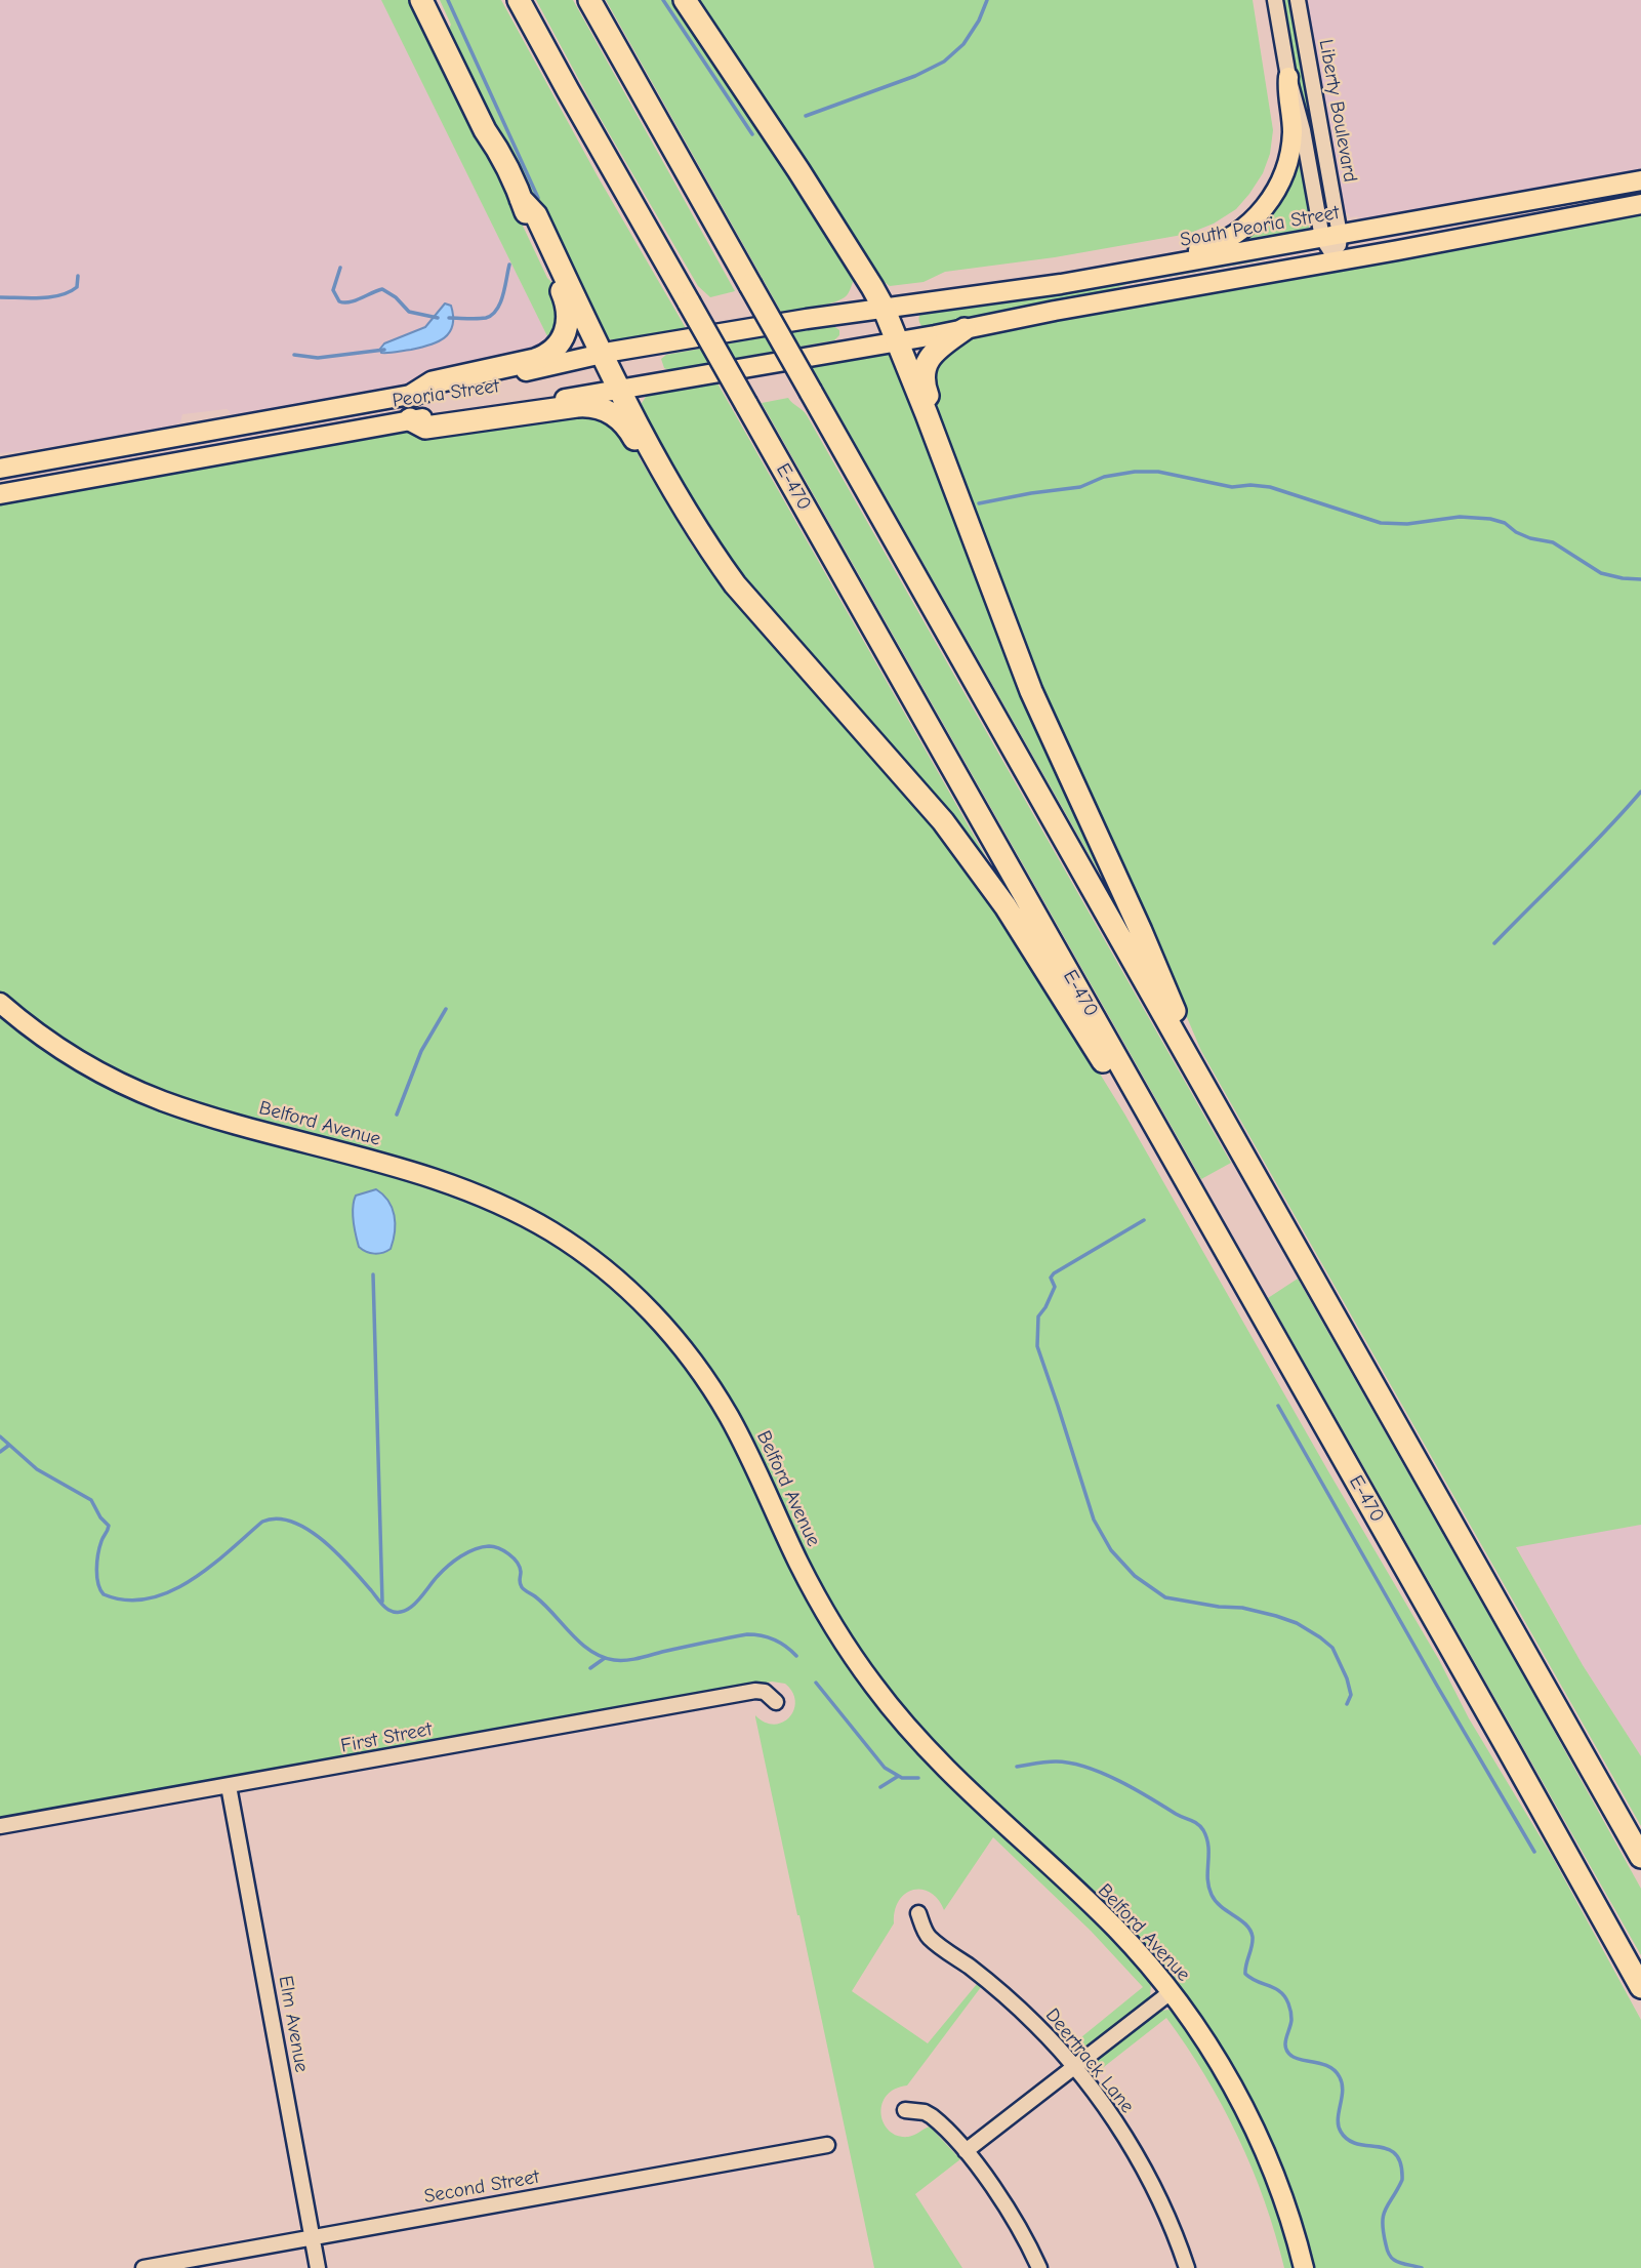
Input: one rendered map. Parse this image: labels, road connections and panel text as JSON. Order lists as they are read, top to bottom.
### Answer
{
  "streets": {
    "highway": ["E-470"],
    "main road": ["South Peoria Street", "Peoria Street", "Belford Avenue"],
    "street": [
      "Liberty Boulevard",
      "First Street",
      "Elm Avenue",
      "Deertrack Lane",
      "Second Street"
    ]
  },
  "crossings": [
    ["Liberty Boulevard", "South Peoria Street"],
    ["South Peoria Street", "Peoria Street"],
    ["First Street", "Elm Avenue"],
    ["Elm Avenue", "Second Street"]
  ]
}
